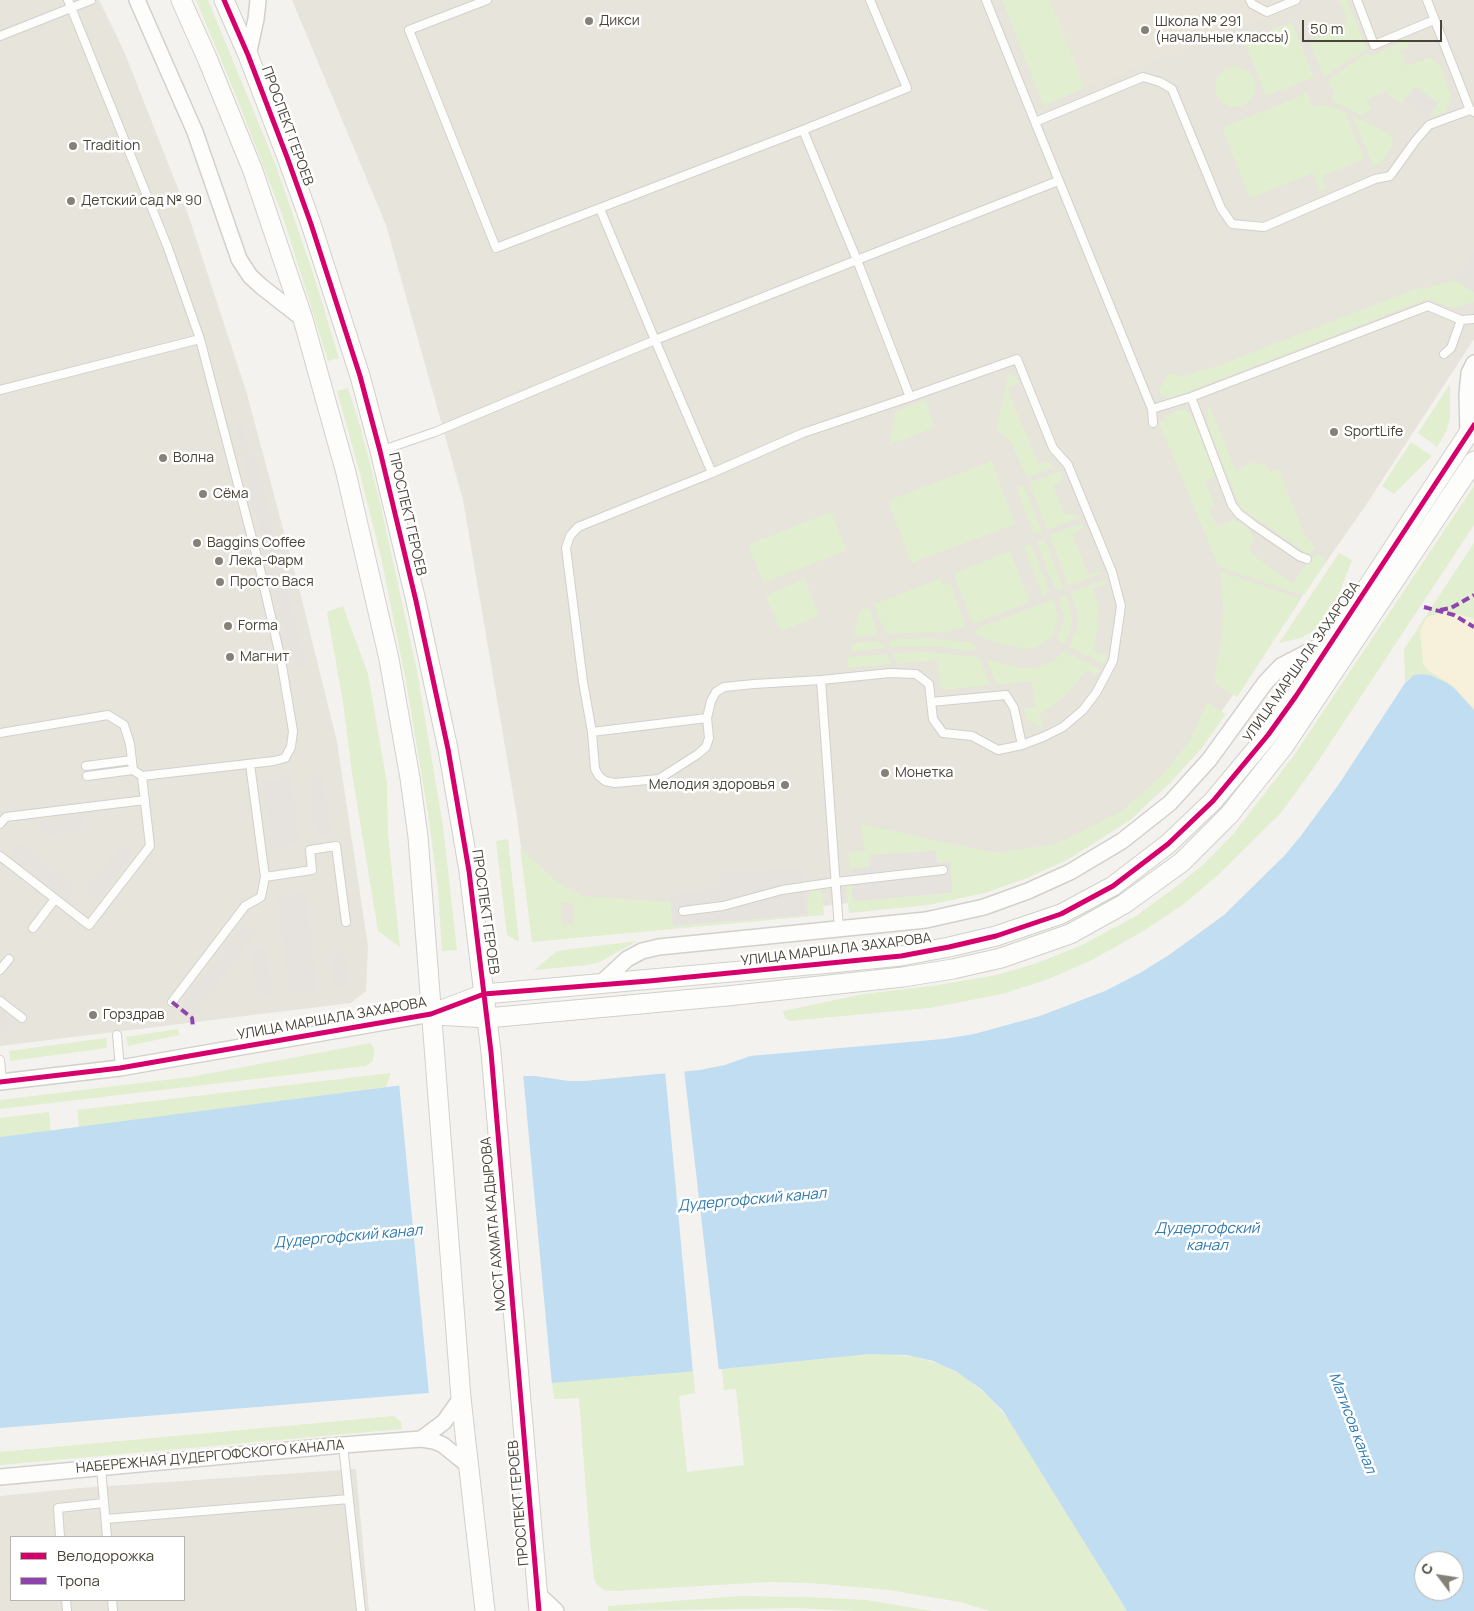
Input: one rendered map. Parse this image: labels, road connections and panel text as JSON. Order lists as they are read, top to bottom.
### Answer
{
  "streets": {
    "street": [
      "ПРОСПЕКТ ГЕРОЕВ",
      "УЛИЦА МАРШАЛА ЗАХАРОВА",
      "МОСТ АХМАТА КАДЫРОВА",
      "НАБЕРЕЖНАЯ ДУДЕРГОФСКОГО КАНАЛА"
    ]
  },
  "crossings": [
    ["ПРОСПЕКТ ГЕРОЕВ", "УЛИЦА МАРШАЛА ЗАХАРОВА"],
    ["ПРОСПЕКТ ГЕРОЕВ", "МОСТ АХМАТА КАДЫРОВА"]
  ],
  "water": ["Дудергофский канал", "Матисов канал"],
  "places": [
    "Дикси",
    "Школа № 291 (начальные классы)",
    "Tradition",
    "Детский сад № 90",
    "SportLife",
    "Волна",
    "Сёма",
    "Baggins Coffee",
    "Лека-Фарм",
    "Просто Вася",
    "Forma",
    "Магнит",
    "Монетка",
    "Мелодия здоровья",
    "Горздрав"
  ],
  "legend": ["Велодорожка", "Тропа"],
  "scale_bar": "50 m",
  "north": "top left"
}
